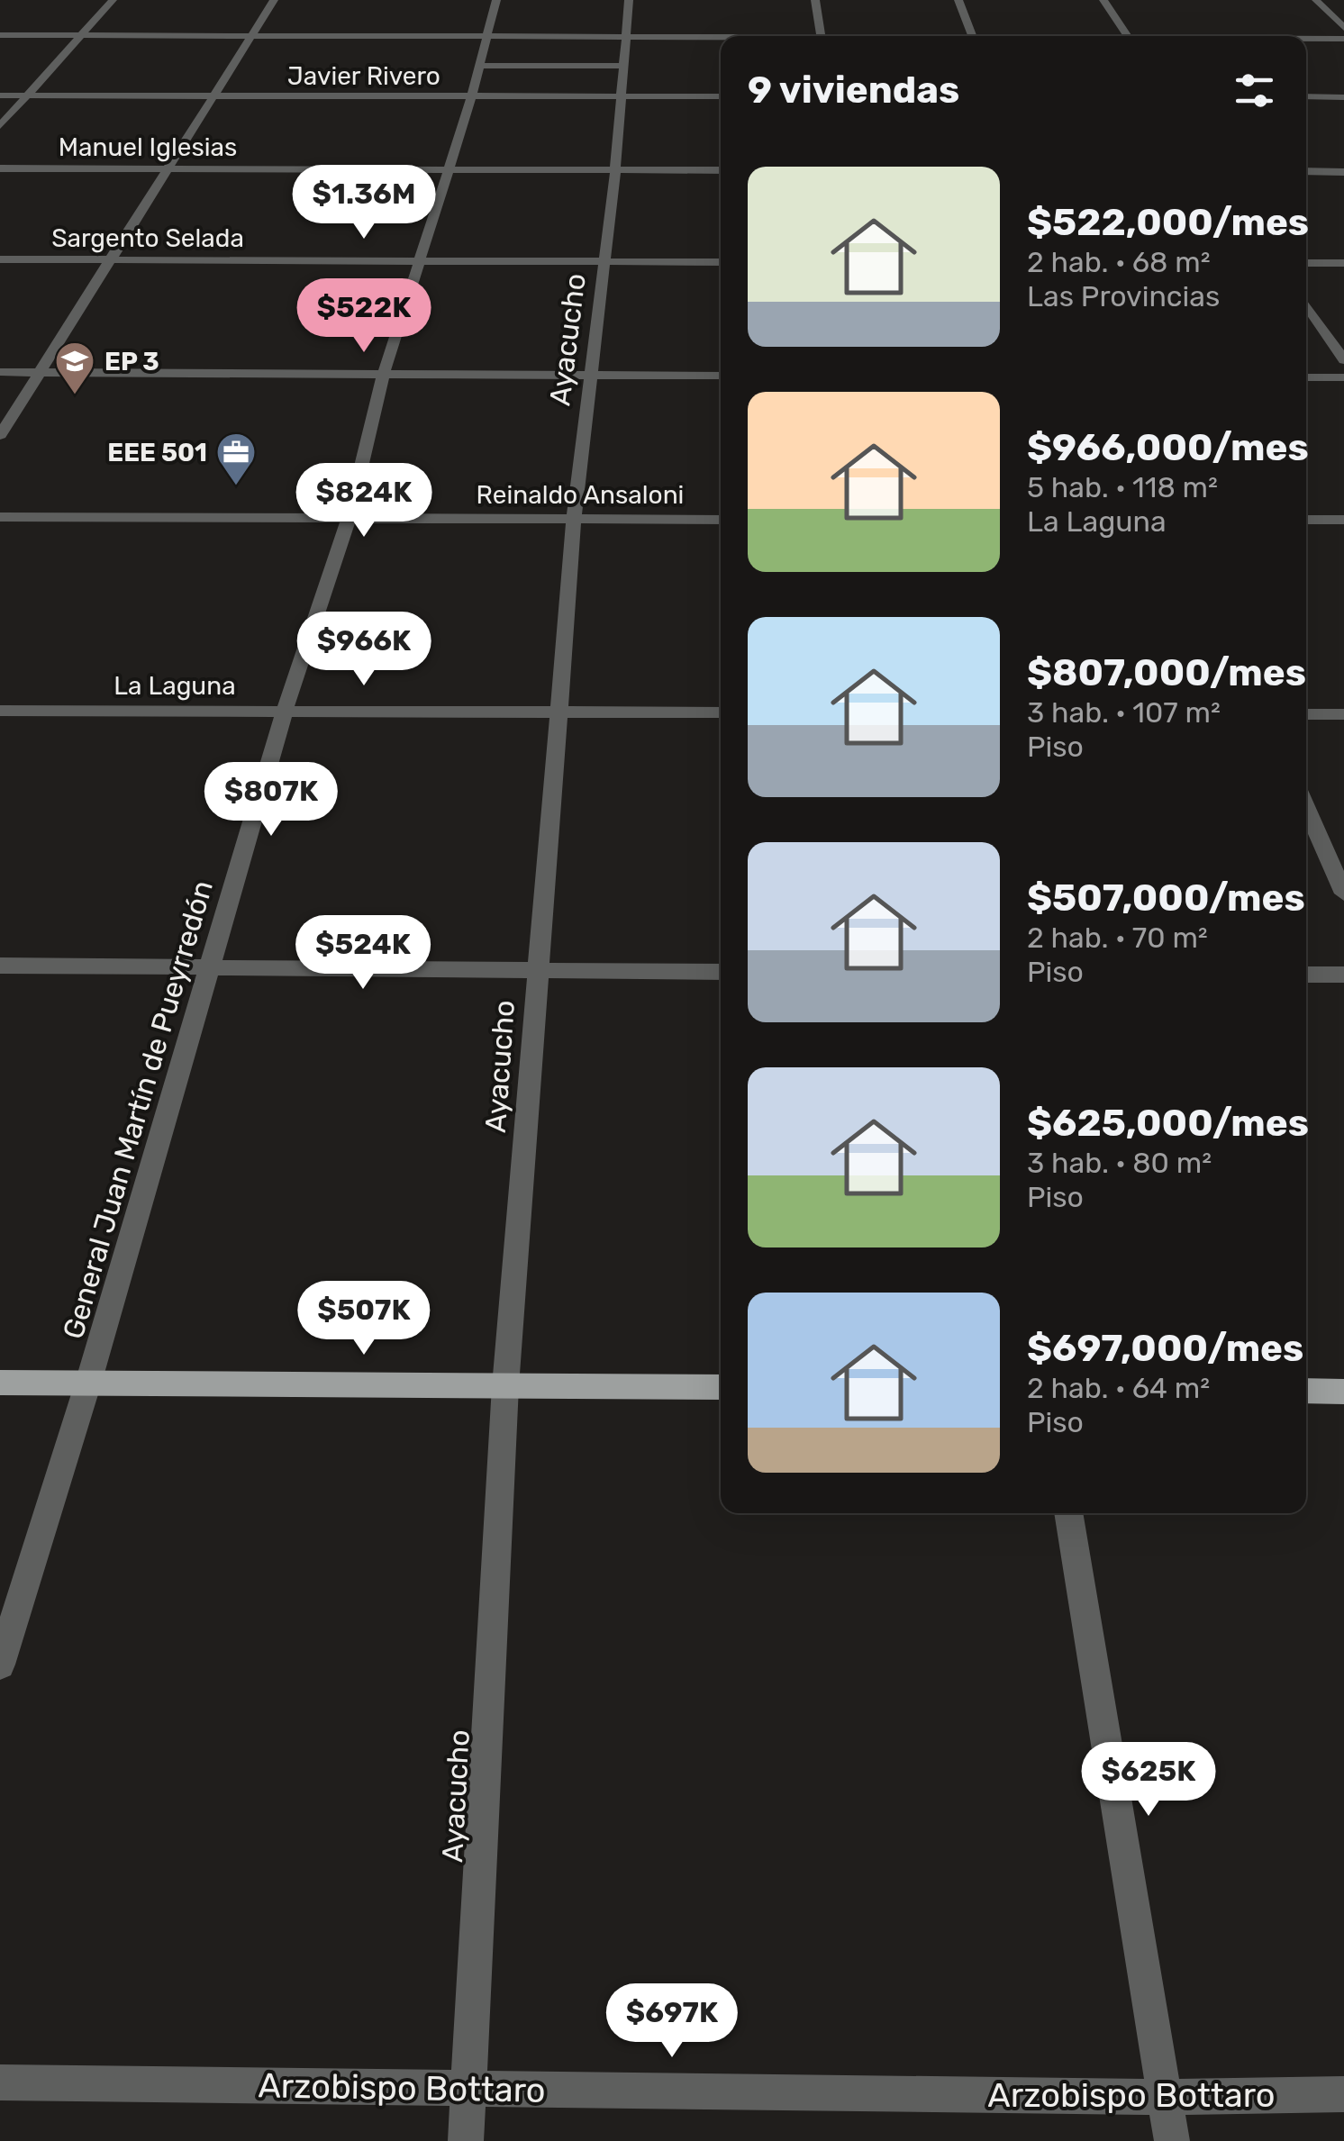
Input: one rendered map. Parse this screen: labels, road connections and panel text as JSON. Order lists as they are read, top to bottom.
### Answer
{
  "streets": {
    "street": [
      "Javier Rivero",
      "Manuel Iglesias",
      "Sargento Selada",
      "Ayacucho",
      "Reinaldo Ansaloni",
      "La Laguna",
      "General Juan Martín de Pueyrredón",
      "Arzobispo Bottaro"
    ]
  },
  "crossings": [
    ["Javier Rivero", "Ayacucho"],
    ["Javier Rivero", "General Juan Martín de Pueyrredón"],
    ["Manuel Iglesias", "Ayacucho"],
    ["Manuel Iglesias", "General Juan Martín de Pueyrredón"],
    ["Sargento Selada", "Ayacucho"],
    ["Sargento Selada", "General Juan Martín de Pueyrredón"],
    ["Ayacucho", "Reinaldo Ansaloni"],
    ["Ayacucho", "La Laguna"],
    ["Ayacucho", "Arzobispo Bottaro"],
    ["Reinaldo Ansaloni", "General Juan Martín de Pueyrredón"],
    ["La Laguna", "General Juan Martín de Pueyrredón"]
  ],
  "places": {
    "school or university": ["EP 3"],
    "office": ["EEE 501"]
  },
  "page": {
    "heading": "9 viviendas",
    "list": [
      {
        "name": "$522,000/mes",
        "note": "2 hab. · 68 m² · Las Provincias"
      },
      {
        "name": "$966,000/mes",
        "note": "5 hab. · 118 m² · La Laguna"
      },
      {
        "name": "$807,000/mes",
        "note": "3 hab. · 107 m² · Piso"
      },
      {
        "name": "$507,000/mes",
        "note": "2 hab. · 70 m² · Piso"
      },
      {
        "name": "$625,000/mes",
        "note": "3 hab. · 80 m² · Piso"
      },
      {
        "name": "$697,000/mes",
        "note": "2 hab. · 64 m² · Piso"
      }
    ],
    "price": [
      "$1.36M",
      "$522K",
      "$824K",
      "$966K",
      "$807K",
      "$524K",
      "$507K",
      "$625K",
      "$697K"
    ]
  }
}
